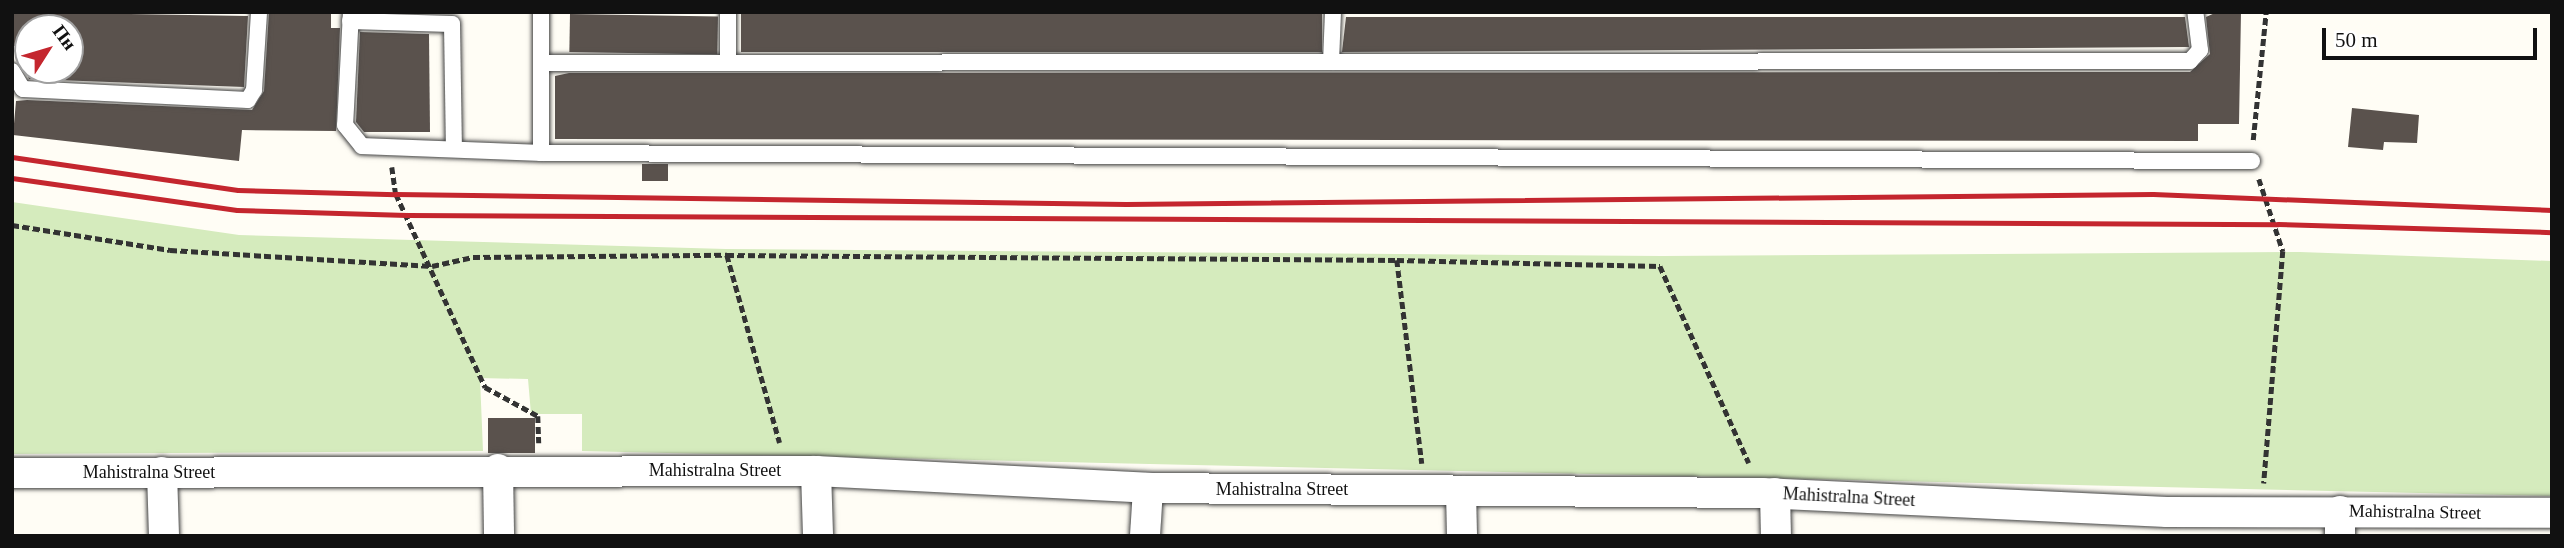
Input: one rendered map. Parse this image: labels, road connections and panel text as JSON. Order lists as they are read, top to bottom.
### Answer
{
  "streets": {
    "street": ["Mahistralna Street"]
  },
  "scale_bar": "50 m",
  "north": "top right"
}
